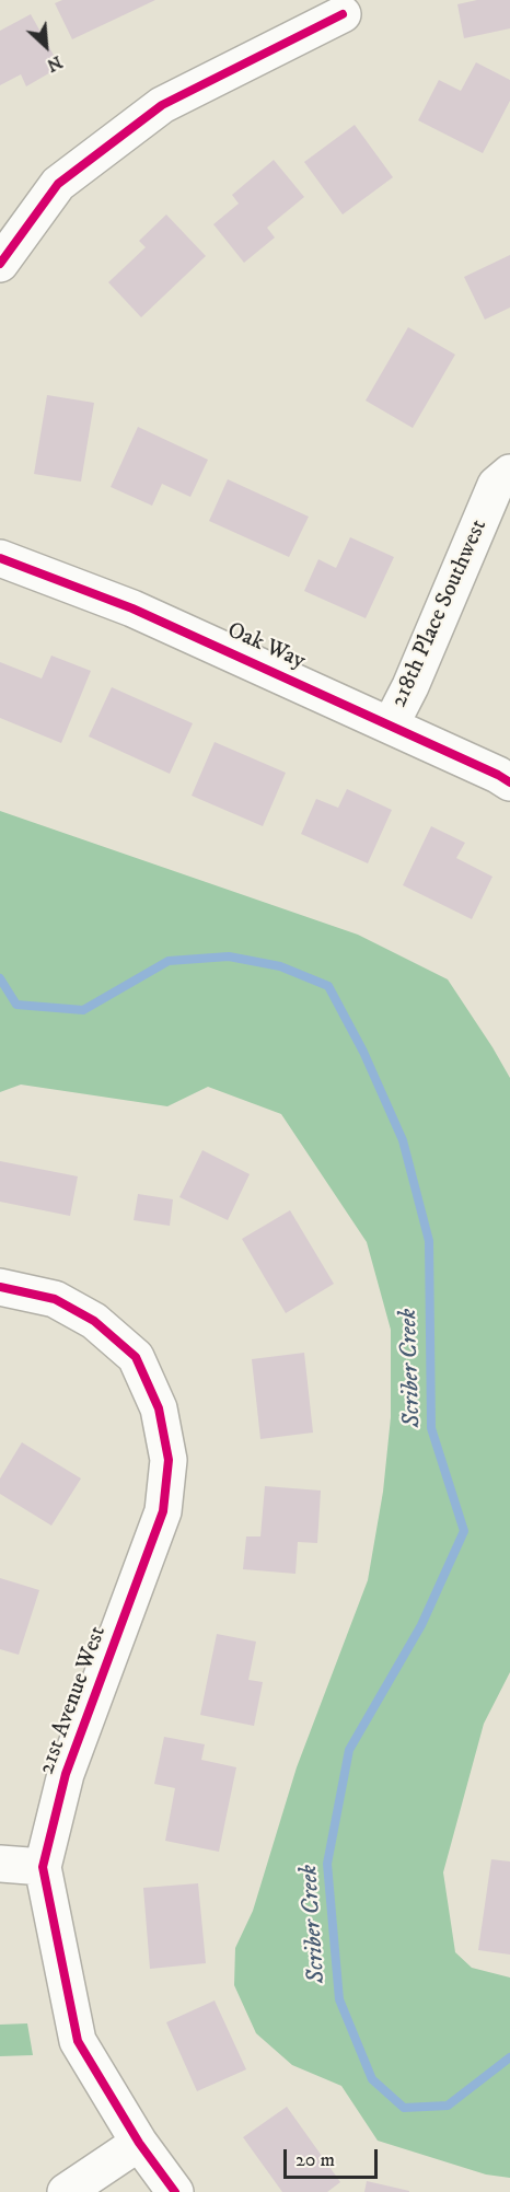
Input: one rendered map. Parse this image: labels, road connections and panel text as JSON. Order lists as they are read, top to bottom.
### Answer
{
  "streets": {
    "street": ["218th Place Southwest", "Oak Way", "21st Avenue West"]
  },
  "crossings": [
    ["218th Place Southwest", "Oak Way"]
  ],
  "water": ["Scriber Creek"],
  "scale_bar": "20 m",
  "north": "bottom right"
}
